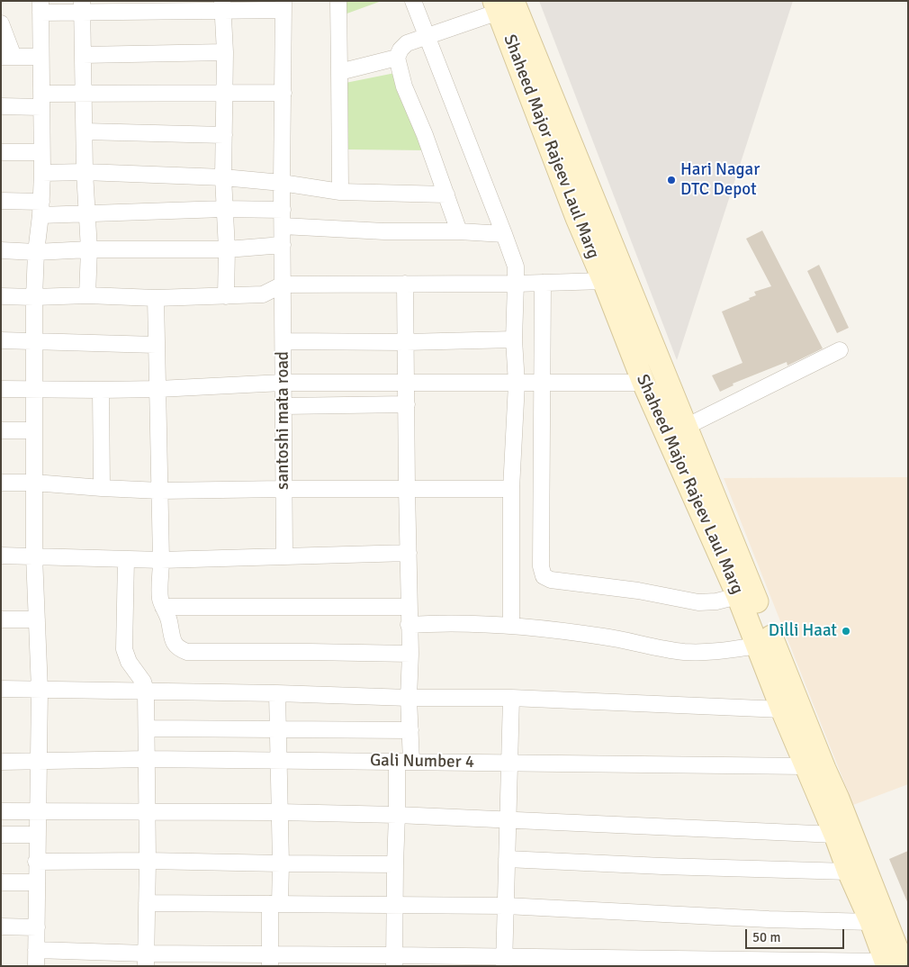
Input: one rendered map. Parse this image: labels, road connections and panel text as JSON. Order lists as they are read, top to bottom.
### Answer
{
  "streets": {
    "street": ["Shaheed Major Rajeev Laul Marg", "santoshi mata road", "Gali Number 4"]
  },
  "crossings": [
    ["Shaheed Major Rajeev Laul Marg", "Gali Number 4"]
  ],
  "places": ["Hari Nagar DTC Depot", "Dilli Haat"],
  "scale_bar": "50 m"
}
